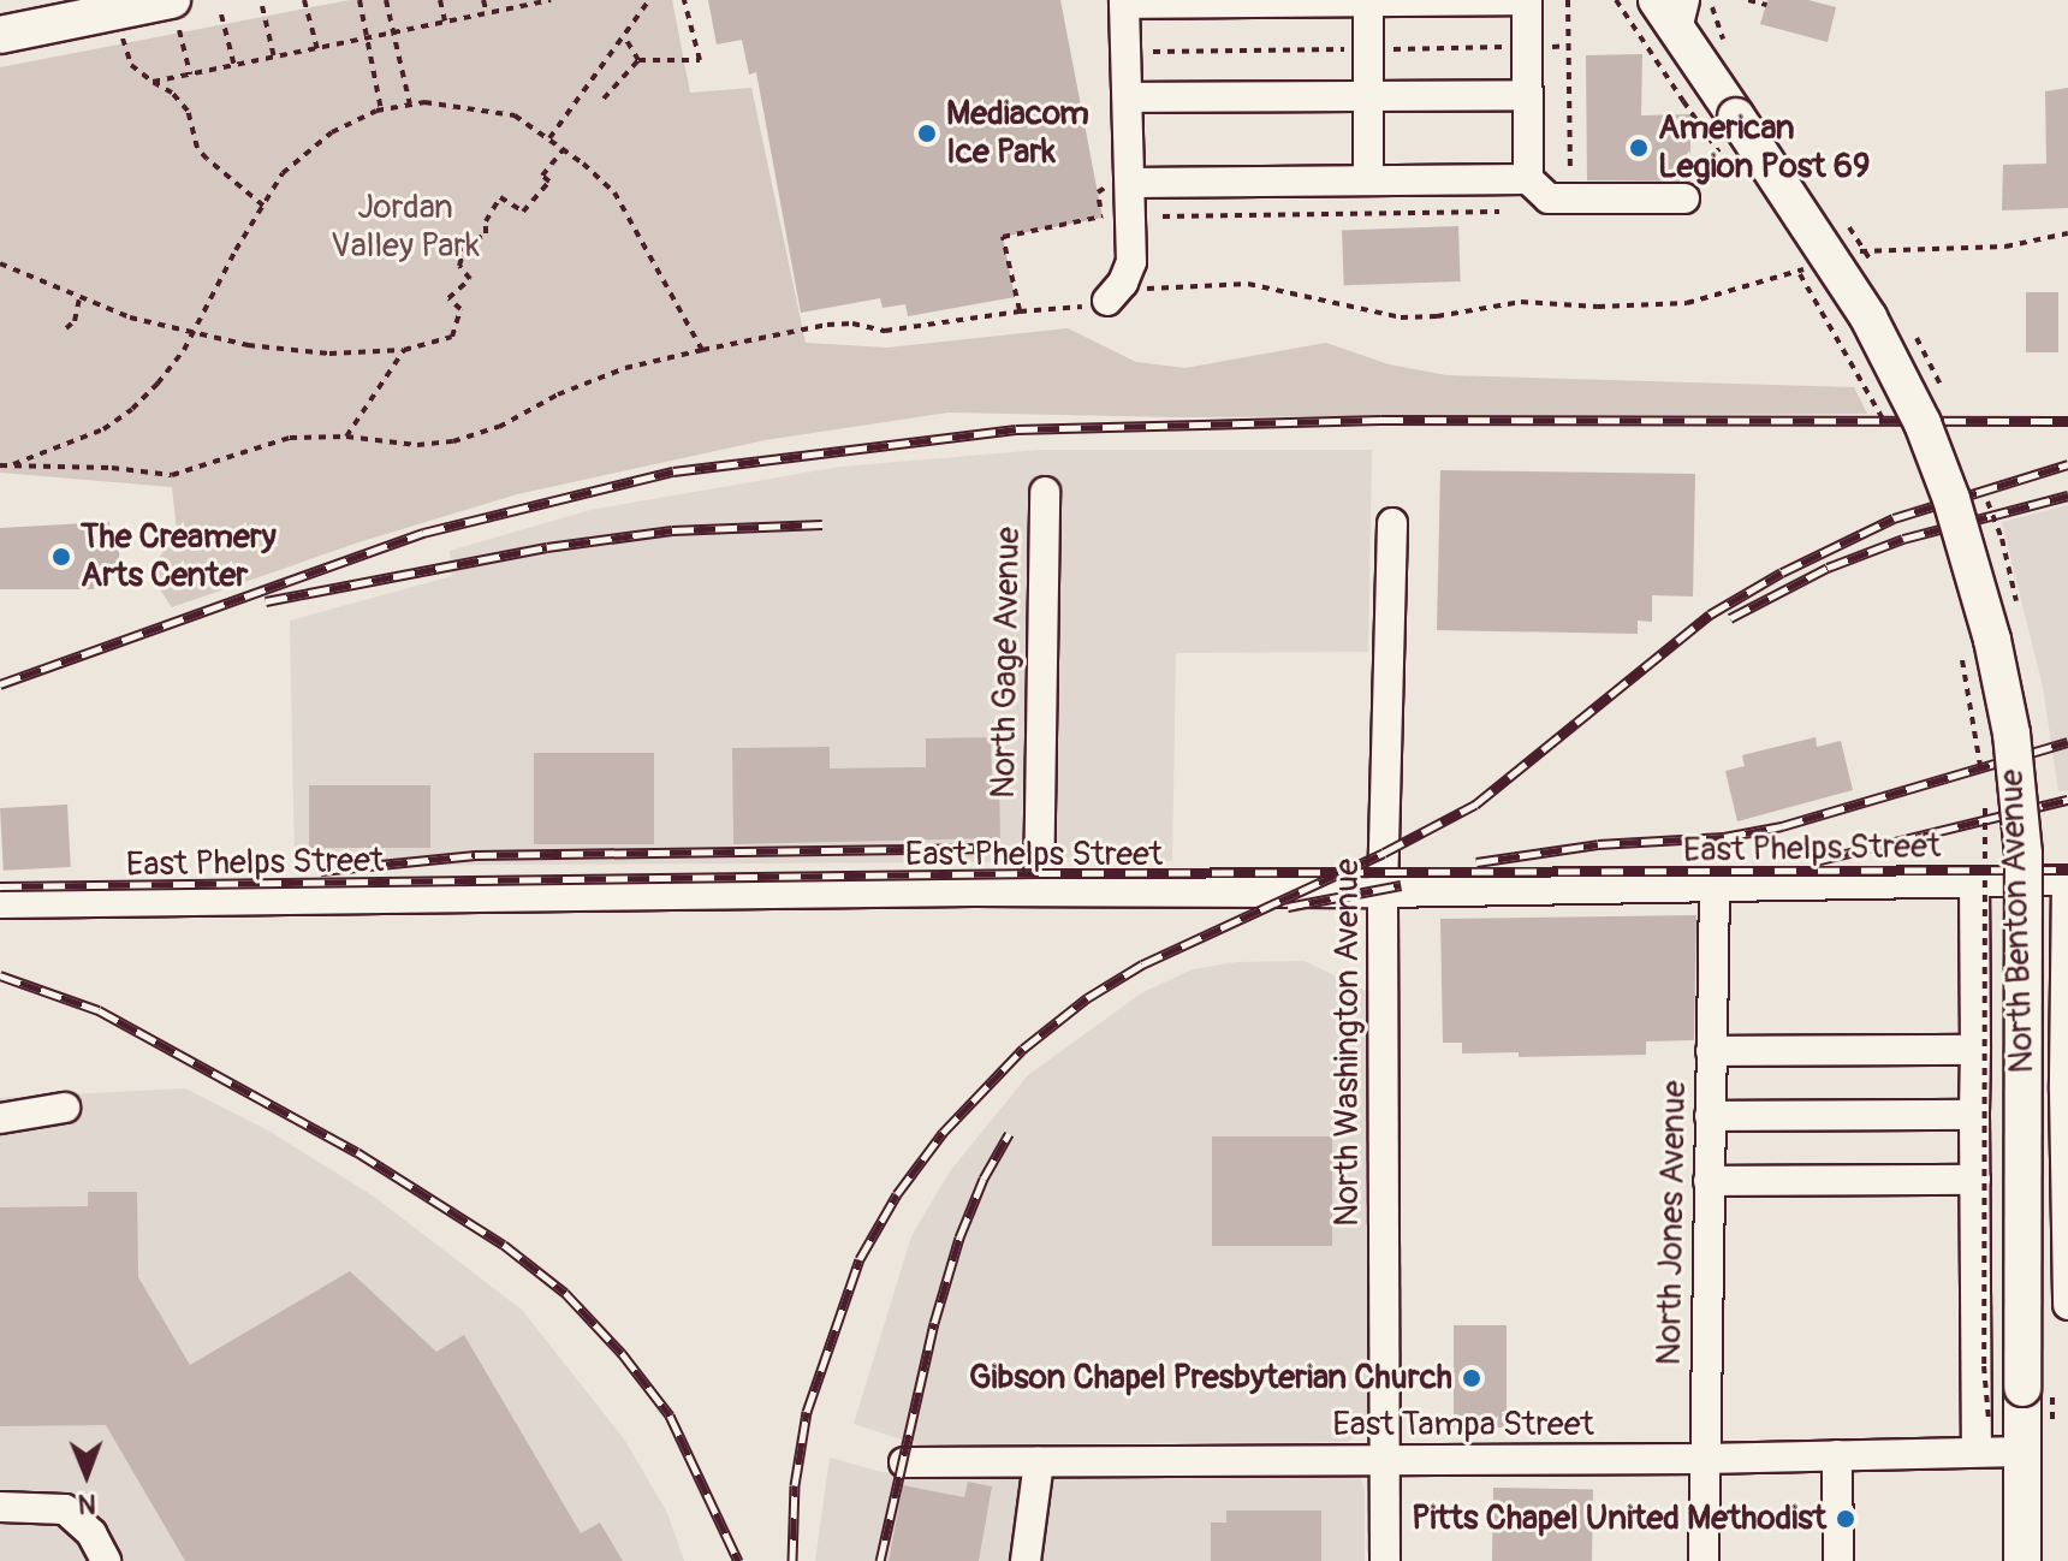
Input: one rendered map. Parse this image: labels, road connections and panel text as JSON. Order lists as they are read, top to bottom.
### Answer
{
  "streets": {
    "main road": ["North Benton Avenue"],
    "street": [
      "North Gage Avenue",
      "East Phelps Street",
      "North Washington Avenue",
      "North Jones Avenue",
      "East Tampa Street"
    ]
  },
  "crossings": [
    ["North Gage Avenue", "East Phelps Street"],
    ["East Phelps Street", "North Washington Avenue"],
    ["East Phelps Street", "North Jones Avenue"],
    ["North Benton Avenue", "East Tampa Street"],
    ["North Washington Avenue", "East Tampa Street"],
    ["North Jones Avenue", "East Tampa Street"]
  ],
  "parks": ["Jordan Valley Park"],
  "places": [
    "Mediacom Ice Park",
    "American Legion Post 69",
    "The Creamery Arts Center",
    "Gibson Chapel Presbyterian Church",
    "Pitts Chapel United Methodist"
  ],
  "north": "bottom"
}
